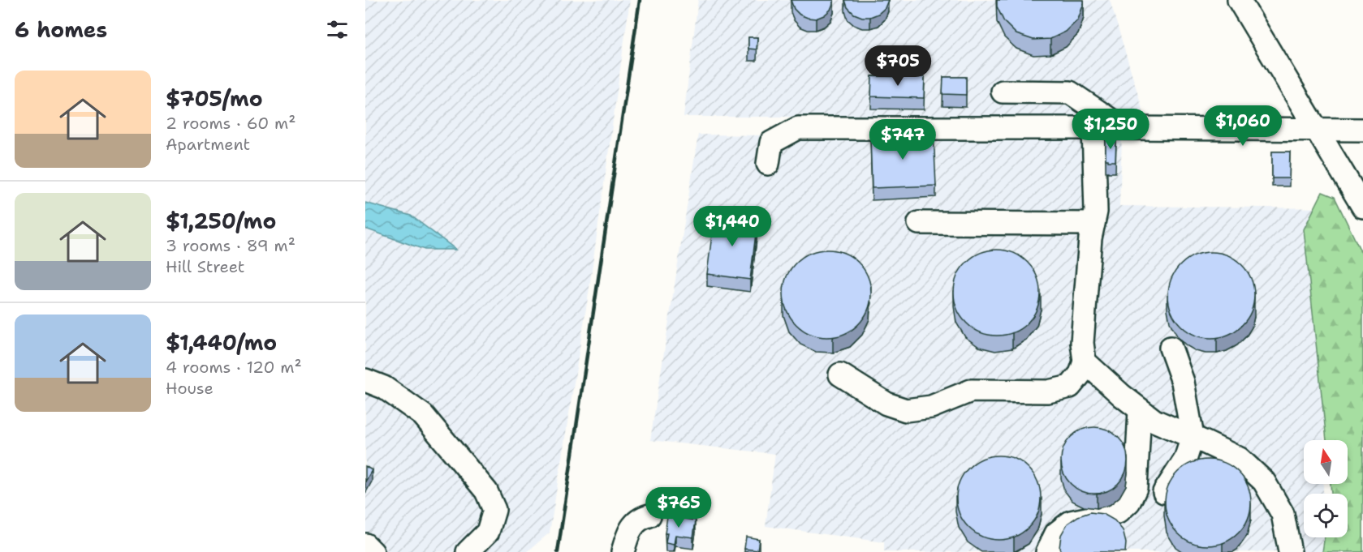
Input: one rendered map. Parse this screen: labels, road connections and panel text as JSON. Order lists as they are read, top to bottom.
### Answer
{
  "north": "top",
  "page": {
    "heading": "6 homes",
    "price": [
      "$705",
      "$1,060",
      "$1,250",
      "$747",
      "$1,440",
      "$765"
    ],
    "list": [
      {
        "name": "$705/mo",
        "note": "2 rooms · 60 m² · Apartment"
      },
      {
        "name": "$1,250/mo",
        "note": "3 rooms · 89 m² · Hill Street"
      },
      {
        "name": "$1,440/mo",
        "note": "4 rooms · 120 m² · House"
      }
    ]
  }
}
